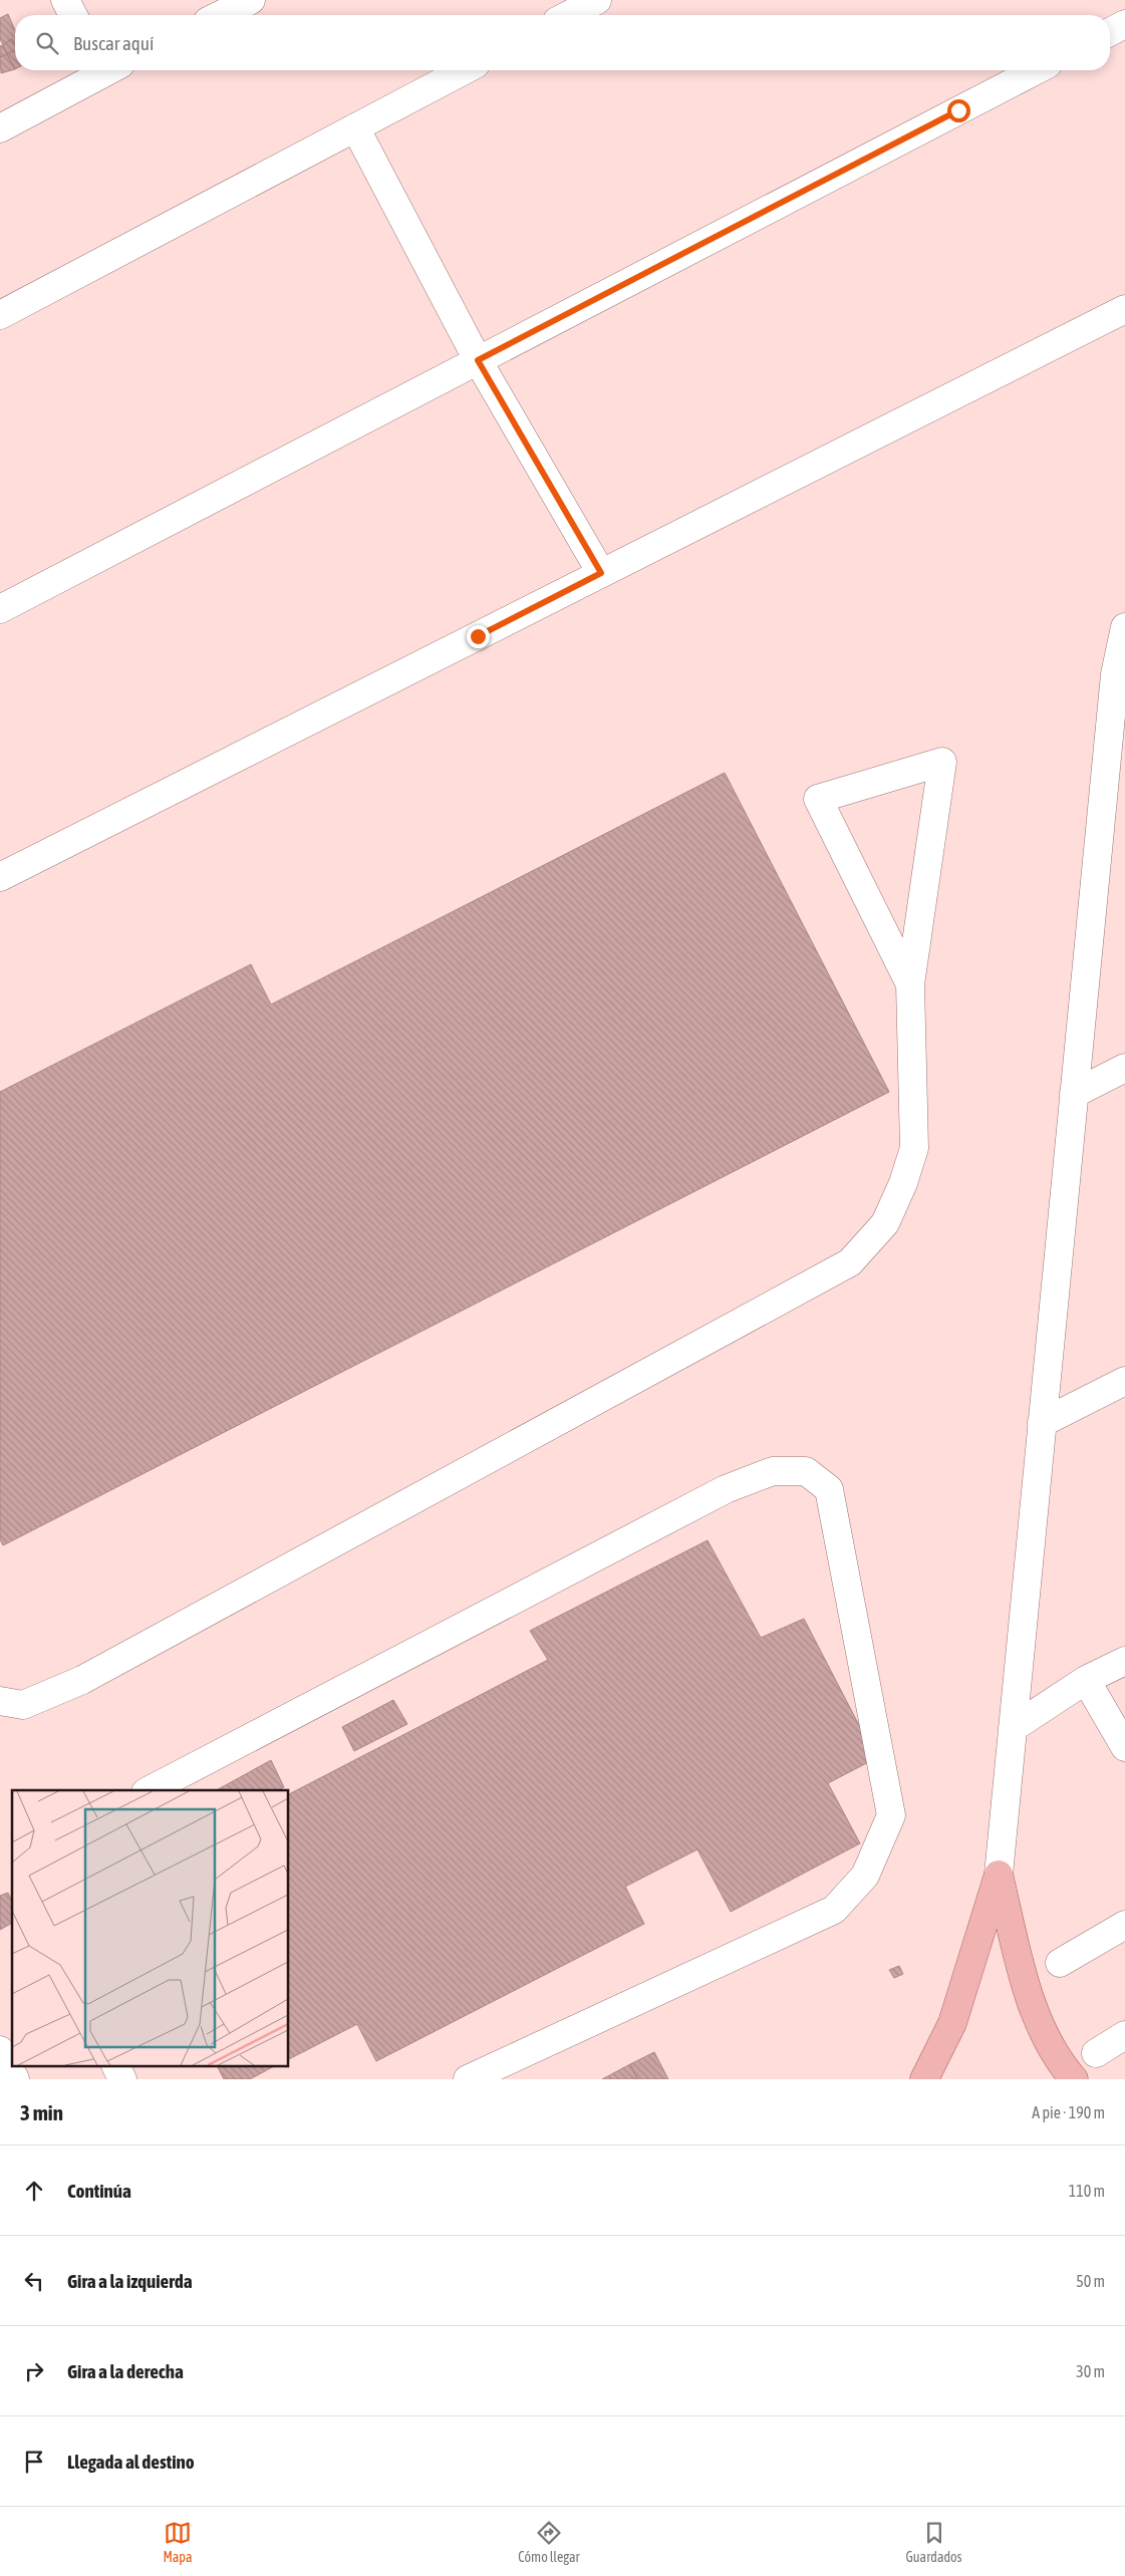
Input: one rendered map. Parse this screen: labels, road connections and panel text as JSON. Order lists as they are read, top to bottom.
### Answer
{
  "page": {
    "search": "Buscar aquí",
    "heading": ["3 min", "A pie · 190 m"],
    "list": [
      ["Continúa", "110 m"],
      ["Gira a la izquierda", "50 m"],
      ["Gira a la derecha", "30 m"],
      "Llegada al destino"
    ],
    "nav": ["Mapa", "Cómo llegar", "Guardados"]
  }
}
